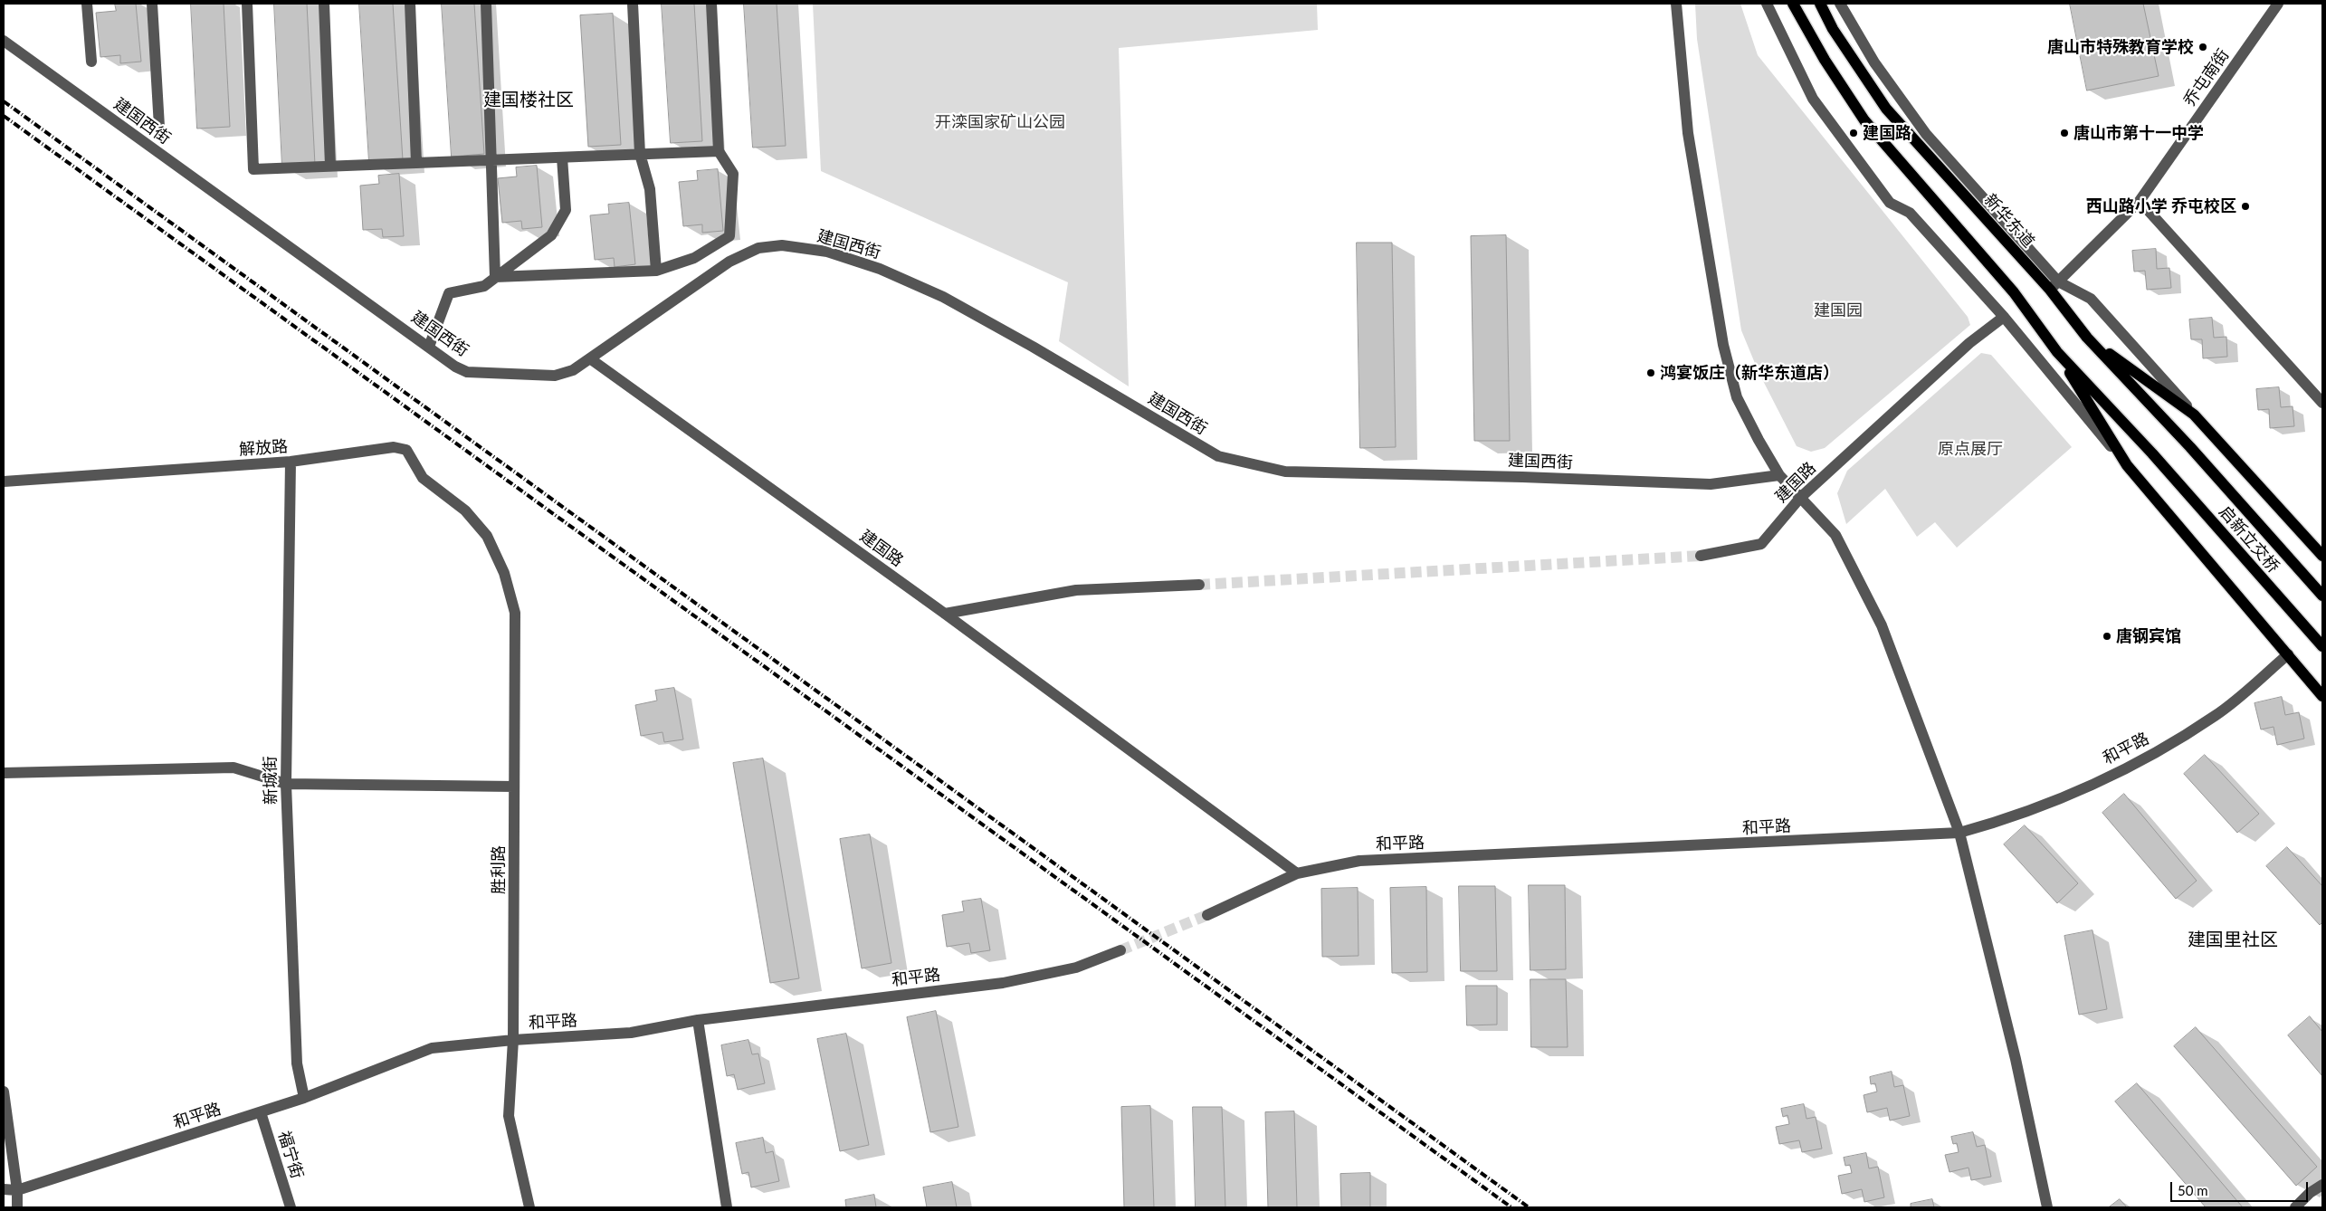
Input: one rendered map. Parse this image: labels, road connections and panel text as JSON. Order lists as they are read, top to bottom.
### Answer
{
  "streets": {
    "main road": ["新华东道", "启新立交桥"],
    "street": [
      "乔屯南街",
      "建国西街",
      "解放路",
      "建国路",
      "和平路",
      "新城街",
      "胜利路",
      "福宁街"
    ]
  },
  "crossings": [
    ["乔屯南街", "新华东道"],
    ["建国西街", "建国路"],
    ["新华东道", "启新立交桥"],
    ["解放路", "新城街"],
    ["解放路", "胜利路"],
    ["建国路", "和平路"],
    ["和平路", "新城街"],
    ["和平路", "胜利路"],
    ["和平路", "福宁街"]
  ],
  "districts": ["建国楼社区", "建国里社区"],
  "parks": ["开滦国家矿山公园", "建国园", "原点展厅"],
  "places": [
    "唐山市特殊教育学校",
    "建国路",
    "唐山市第十一中学",
    "西山路小学 乔屯校区",
    "鸿宴饭庄（新华东道店）",
    "唐钢宾馆"
  ],
  "scale_bar": "50 m"
}
